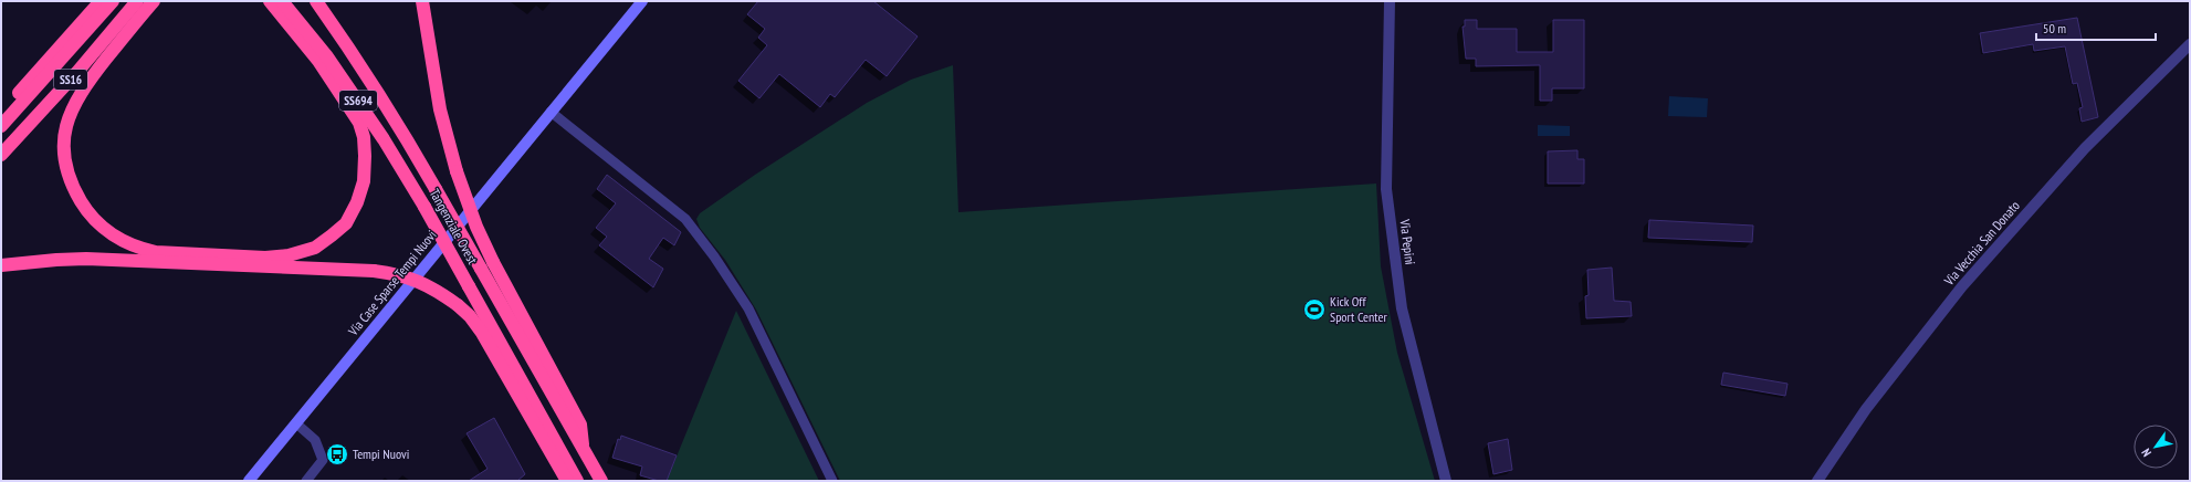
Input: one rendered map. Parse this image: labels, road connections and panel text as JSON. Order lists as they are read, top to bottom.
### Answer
{
  "streets": {
    "highway": ["SS16", "SS694", "Tangenziale Ovest"],
    "street": ["Via Pepini", "Via Vecchia San Donato", "Via Case Sparse Tempi Nuovi"]
  },
  "places": {
    "sports": ["Kick Off Sport Center"],
    "bus stop": ["Tempi Nuovi"]
  },
  "scale_bar": "50 m",
  "north": "bottom left"
}
